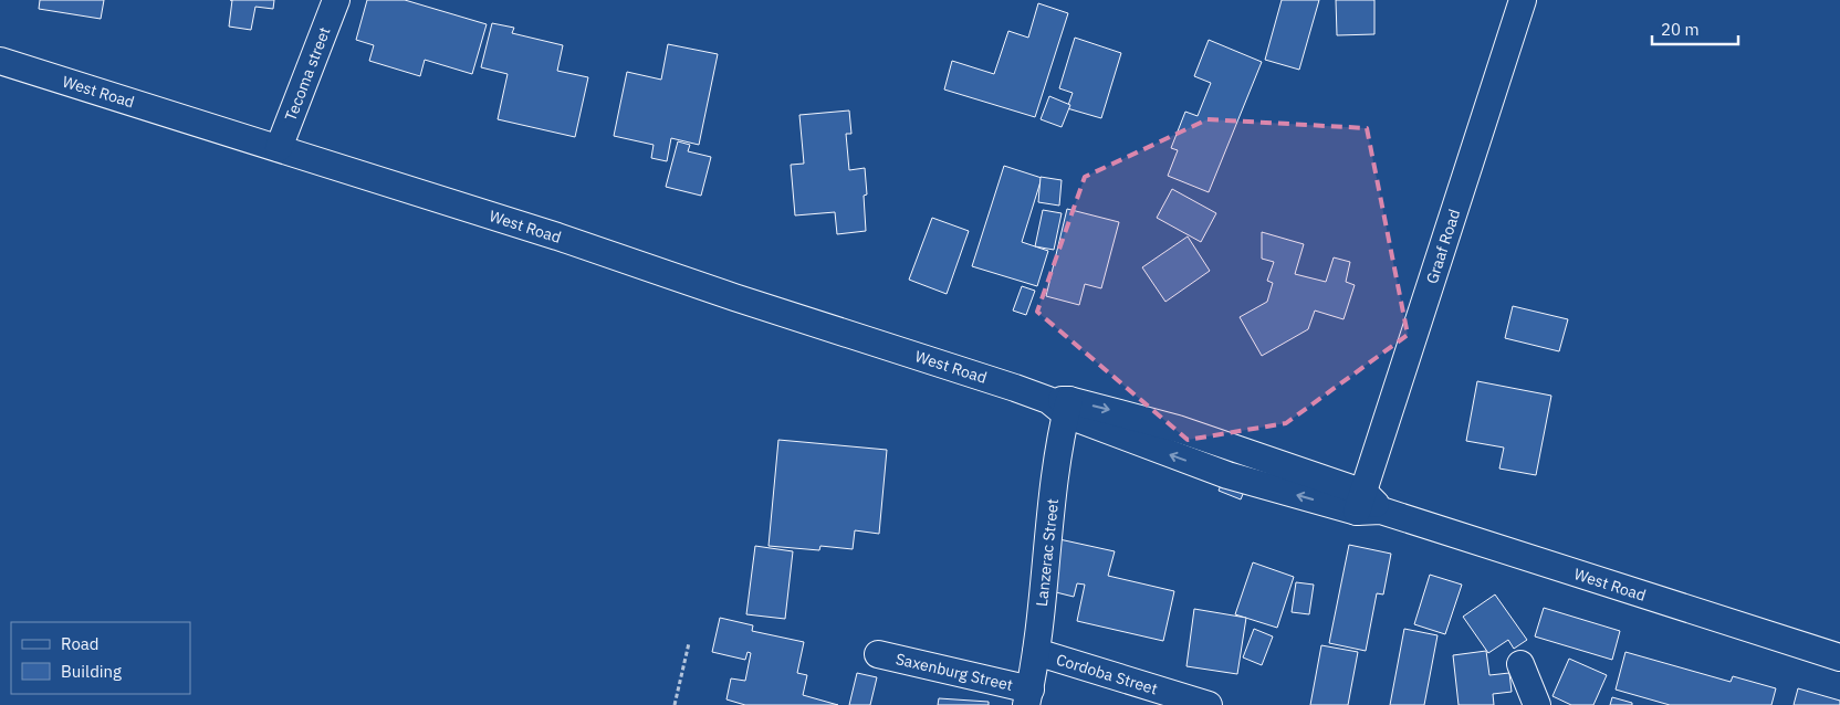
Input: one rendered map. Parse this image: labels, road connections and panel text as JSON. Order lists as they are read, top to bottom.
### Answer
{
  "streets": {
    "street": [
      "Tecoma street",
      "West Road",
      "Graaf Road",
      "Lanzerac Street",
      "Saxenburg Street",
      "Cordoba Street"
    ]
  },
  "crossings": [
    ["Tecoma street", "West Road"],
    ["West Road", "Graaf Road"],
    ["West Road", "Lanzerac Street"],
    ["Lanzerac Street", "Saxenburg Street"],
    ["Lanzerac Street", "Cordoba Street"]
  ],
  "legend": ["Road", "Building"],
  "scale_bar": "20 m"
}
